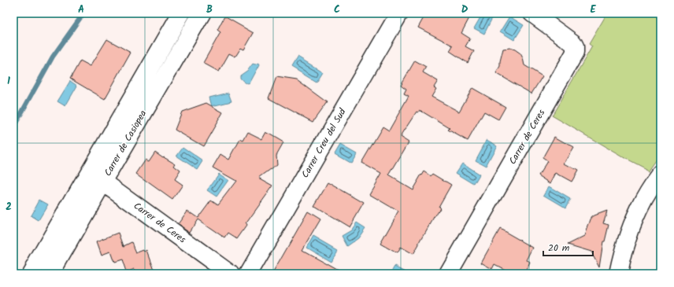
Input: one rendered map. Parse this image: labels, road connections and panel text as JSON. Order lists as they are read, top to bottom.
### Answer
{
  "streets": {
    "street": ["Carrer de Ceres", "Carrer de Casiopea", "Carrer Creu del Sud"]
  },
  "crossings": [
    ["Carrer de Ceres", "Carrer de Casiopea"]
  ],
  "scale_bar": "20 m",
  "grid": {
    "columns": [
      "A",
      "B",
      "C",
      "D",
      "E"
    ],
    "rows": ["1", "2"]
  }
}
